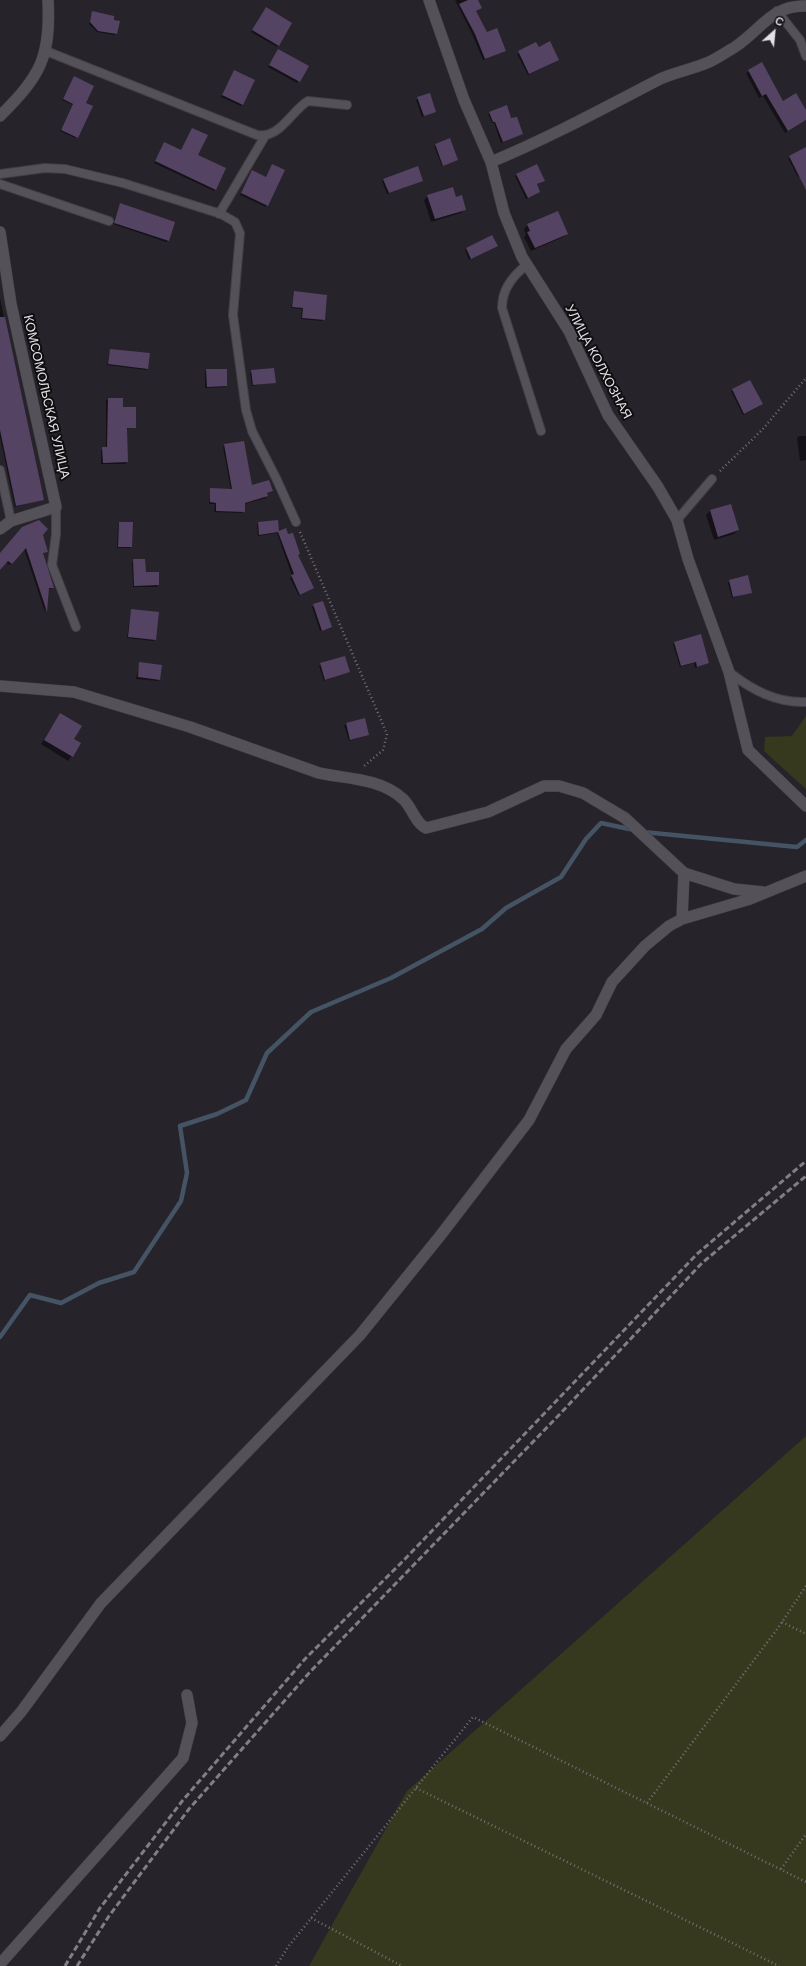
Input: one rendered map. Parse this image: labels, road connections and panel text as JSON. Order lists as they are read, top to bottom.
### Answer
{
  "streets": {
    "street": ["УЛИЦА КОЛХОЗНАЯ", "КОМСОМОЛЬСКАЯ УЛИЦА"]
  },
  "north": "top right"
}
